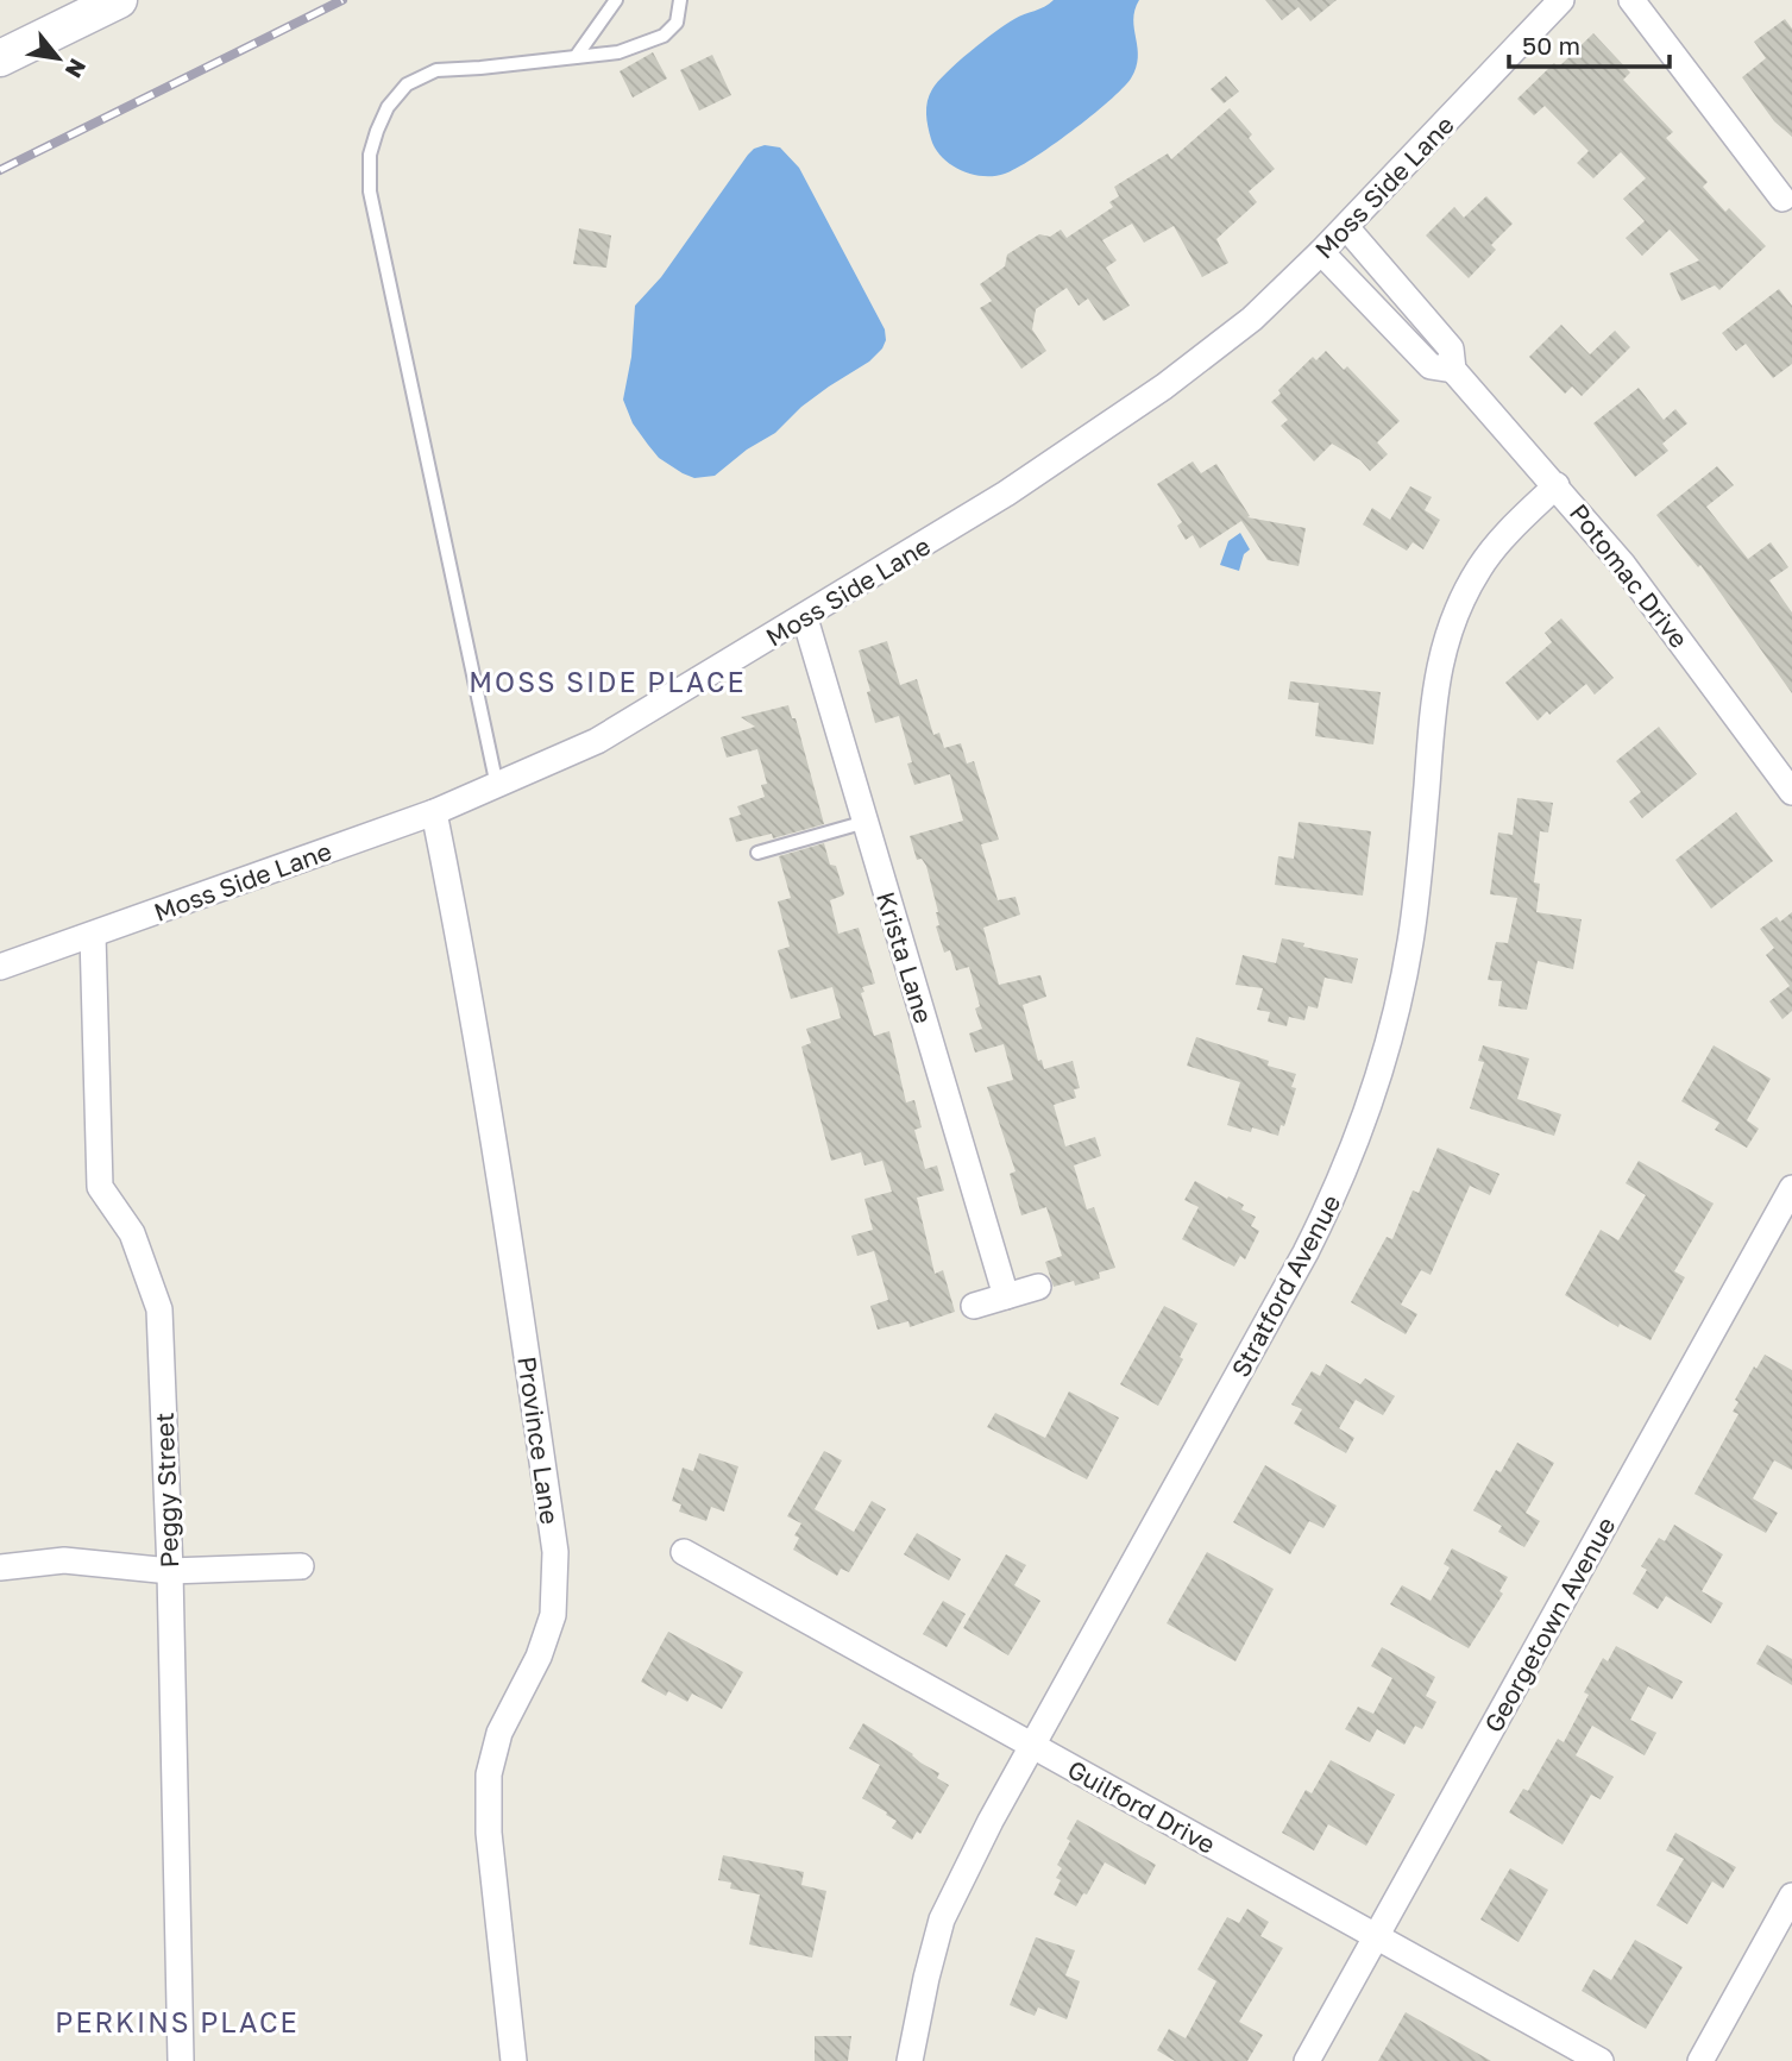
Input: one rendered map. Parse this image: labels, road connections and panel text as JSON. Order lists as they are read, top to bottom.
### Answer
{
  "streets": {
    "street": [
      "Moss Side Lane",
      "Potomac Drive",
      "Krista Lane",
      "Stratford Avenue",
      "Province Lane",
      "Peggy Street",
      "Georgetown Avenue",
      "Guilford Drive"
    ]
  },
  "crossings": [
    ["Moss Side Lane", "Potomac Drive"],
    ["Moss Side Lane", "Krista Lane"],
    ["Moss Side Lane", "Province Lane"],
    ["Moss Side Lane", "Peggy Street"],
    ["Potomac Drive", "Stratford Avenue"],
    ["Stratford Avenue", "Guilford Drive"],
    ["Georgetown Avenue", "Guilford Drive"]
  ],
  "districts": ["MOSS SIDE PLACE", "PERKINS PLACE"],
  "scale_bar": "50 m",
  "north": "bottom right"
}
